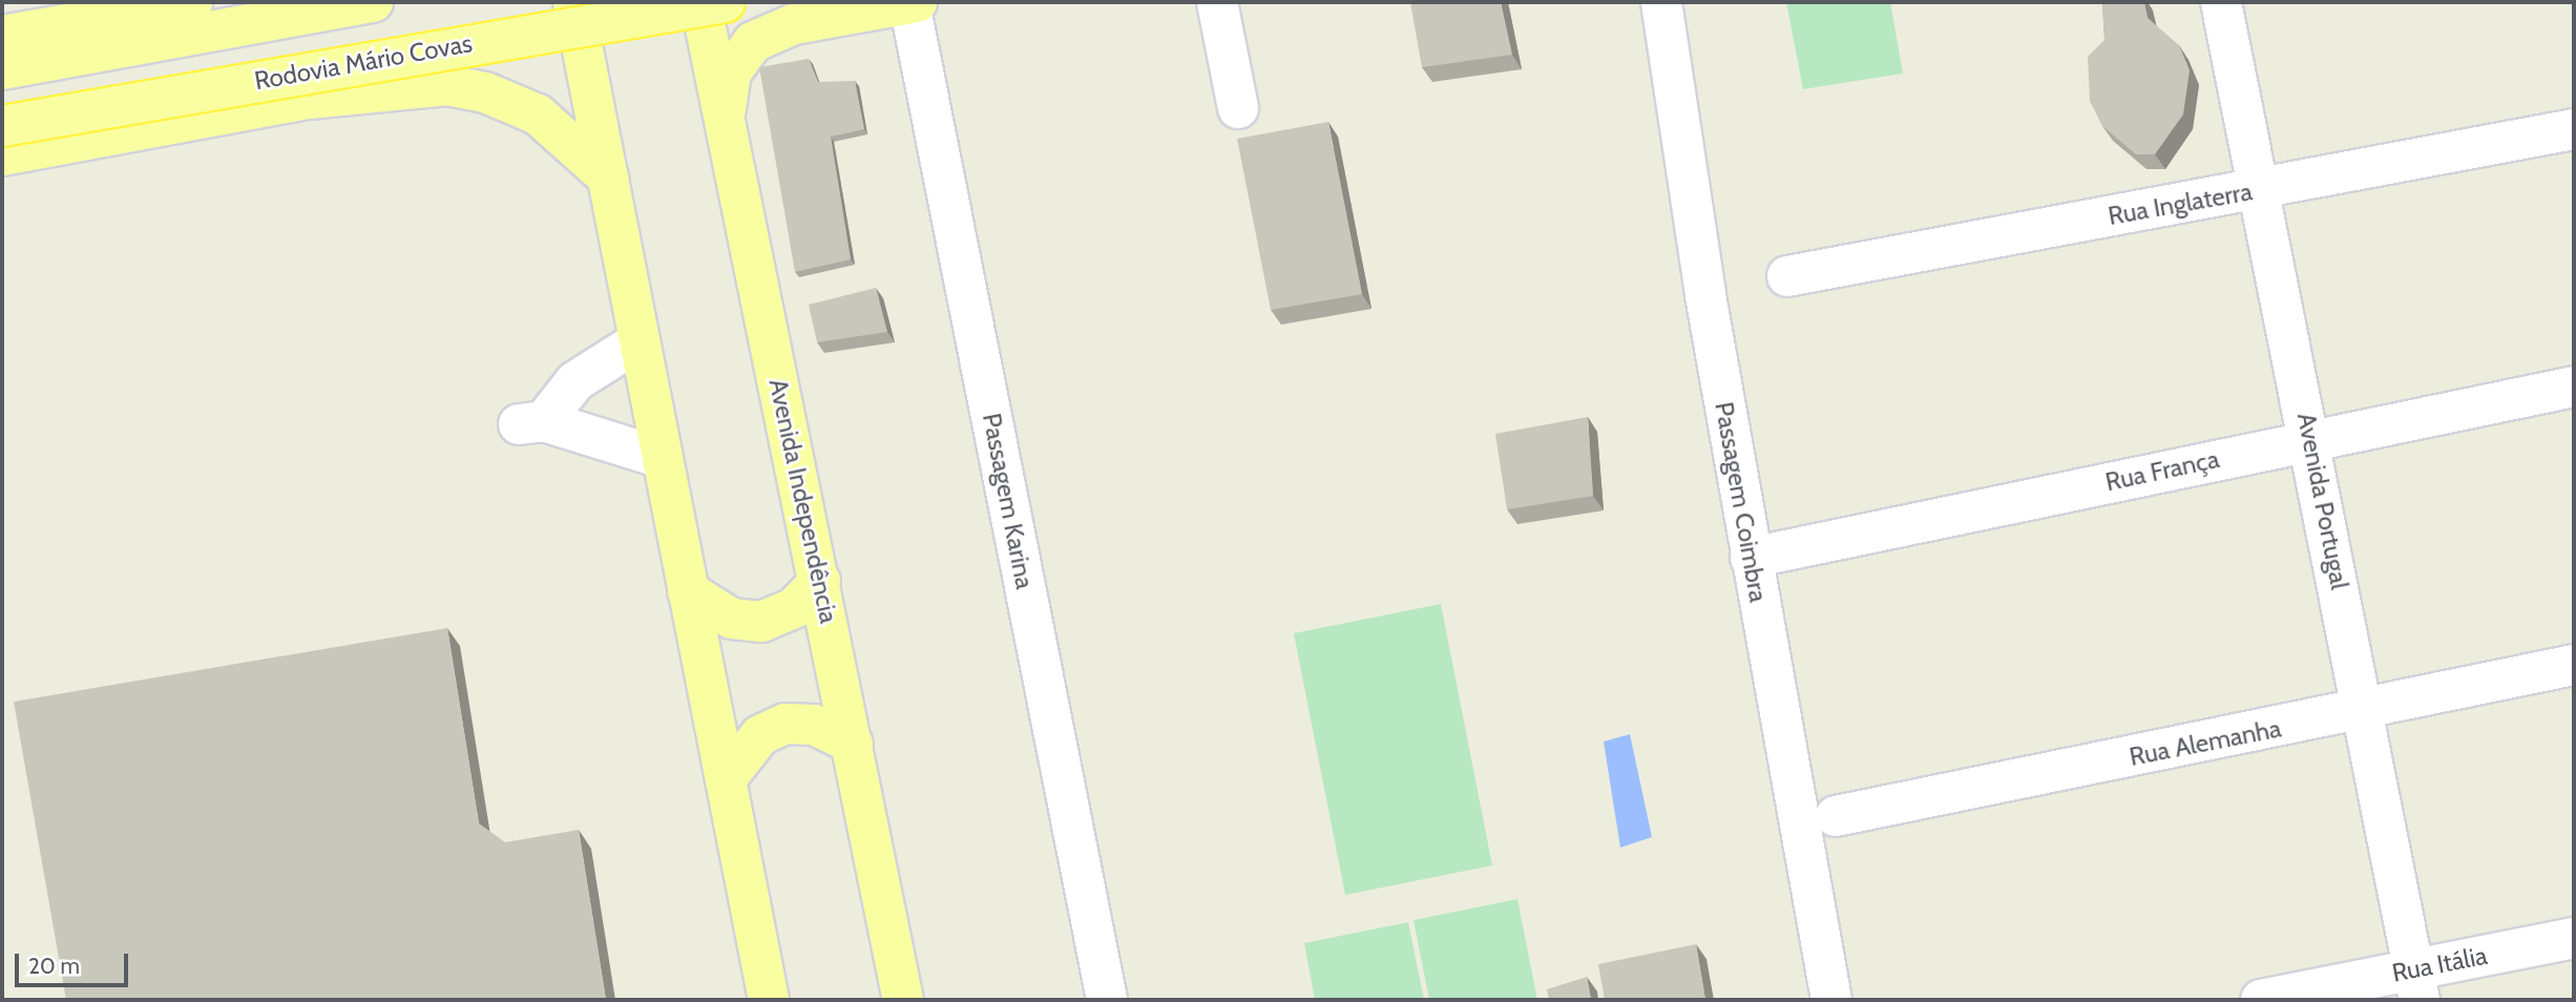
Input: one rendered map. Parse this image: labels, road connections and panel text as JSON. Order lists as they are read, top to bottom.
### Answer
{
  "streets": {
    "main road": ["Rodovia Mário Covas", "Avenida Independência"],
    "street": [
      "Rua Inglaterra",
      "Rua França",
      "Passagem Karina",
      "Avenida Portugal",
      "Passagem Coimbra",
      "Rua Alemanha",
      "Rua Itália"
    ]
  },
  "crossings": [
    ["Rua Inglaterra", "Avenida Portugal"],
    ["Rua França", "Avenida Portugal"],
    ["Rua França", "Passagem Coimbra"],
    ["Avenida Portugal", "Rua Alemanha"],
    ["Avenida Portugal", "Rua Itália"]
  ],
  "scale_bar": "20 m"
}
